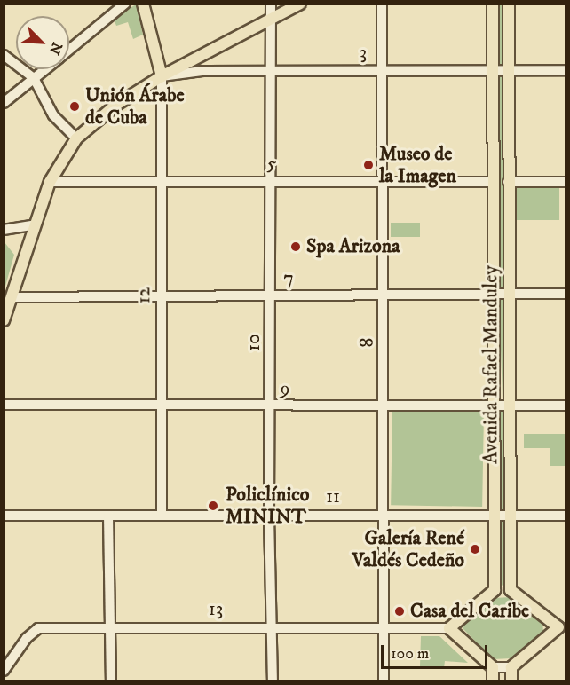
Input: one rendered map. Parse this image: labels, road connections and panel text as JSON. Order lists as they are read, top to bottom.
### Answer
{
  "streets": {
    "main road": ["Avenida Rafael Manduley"],
    "street": [
      "3",
      "5",
      "7",
      "12",
      "10",
      "8",
      "9",
      "11",
      "13"
    ]
  },
  "crossings": [
    ["3", "12"],
    ["3", "10"],
    ["3", "8"],
    ["3", "Avenida Rafael Manduley"],
    ["5", "12"],
    ["5", "10"],
    ["5", "8"],
    ["5", "Avenida Rafael Manduley"],
    ["7", "12"],
    ["7", "10"],
    ["7", "8"],
    ["7", "Avenida Rafael Manduley"],
    ["12", "9"],
    ["12", "11"],
    ["10", "9"],
    ["10", "11"],
    ["10", "13"],
    ["8", "9"],
    ["8", "11"],
    ["8", "13"],
    ["Avenida Rafael Manduley", "9"],
    ["Avenida Rafael Manduley", "11"]
  ],
  "places": [
    "Unión Árabe de Cuba",
    "Museo de la Imagen",
    "Spa Arizona",
    "Policlínico MININT",
    "Galería René Valdés Cedeño",
    "Casa del Caribe"
  ],
  "scale_bar": "100 m",
  "north": "bottom right"
}
